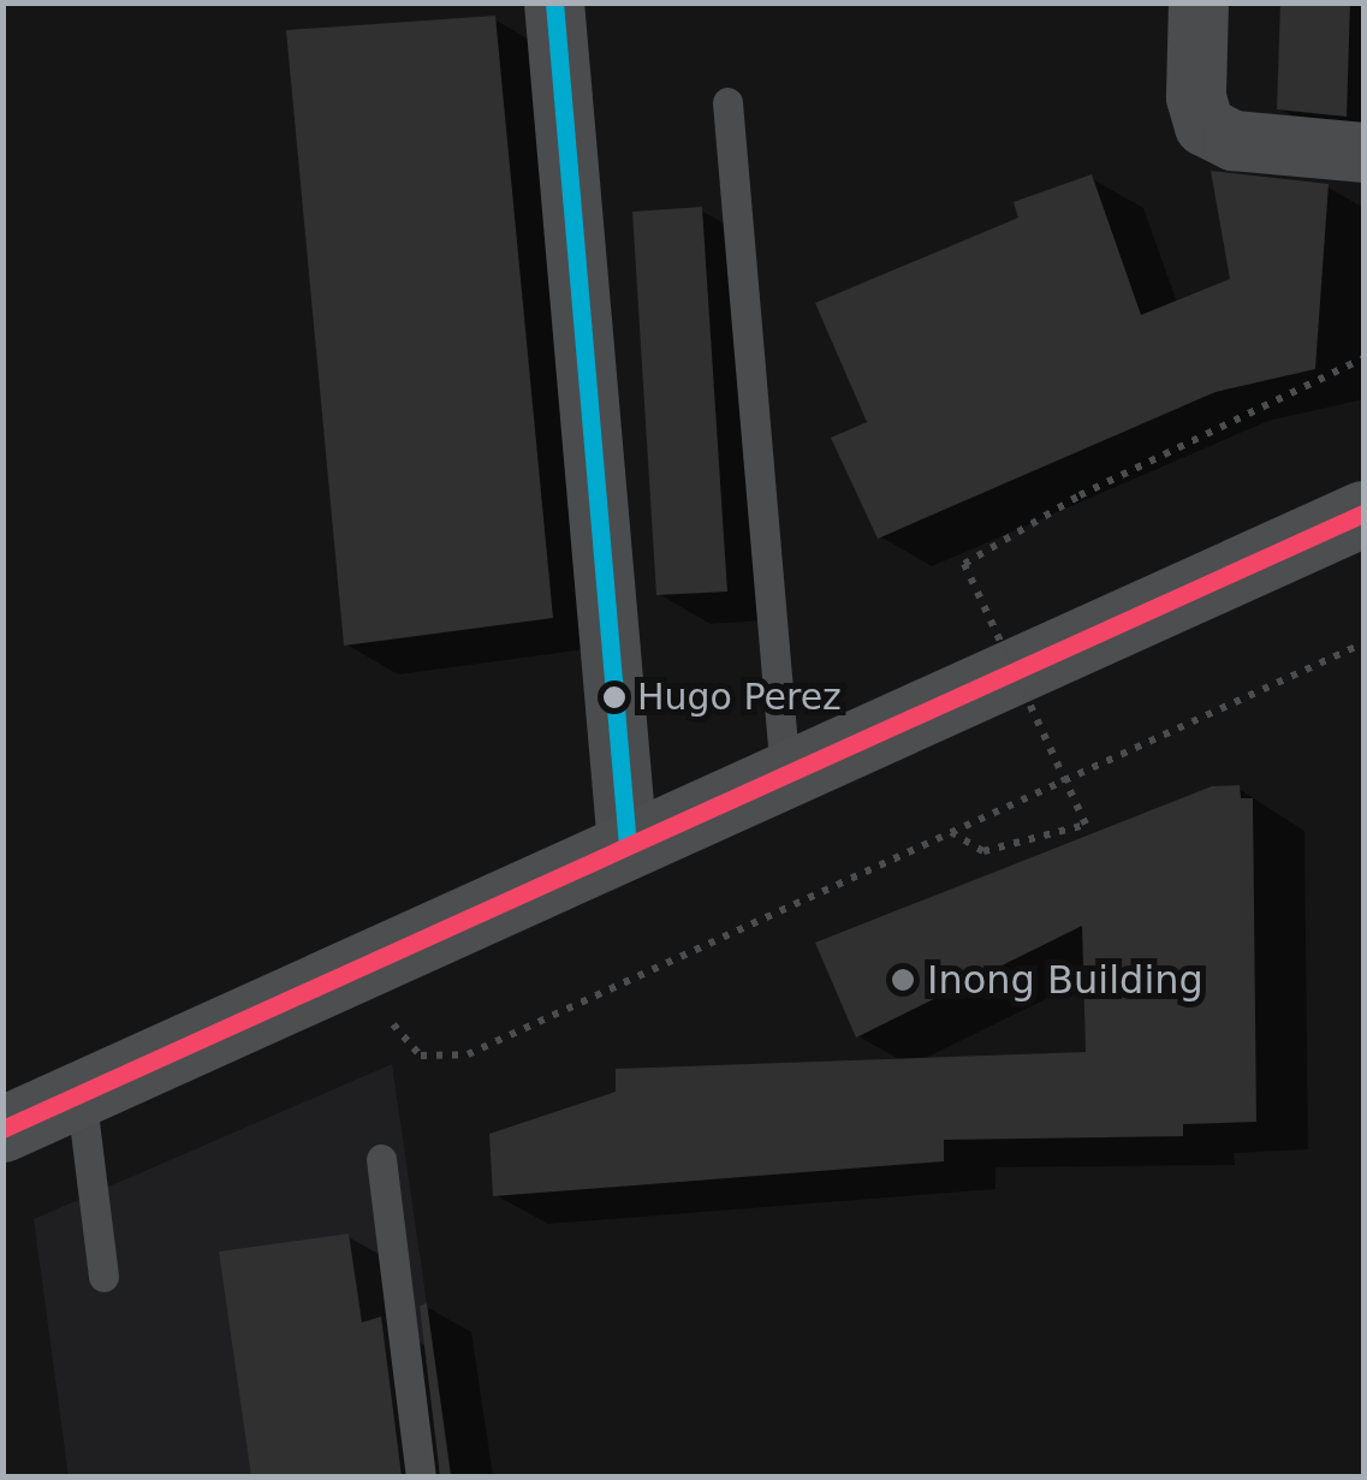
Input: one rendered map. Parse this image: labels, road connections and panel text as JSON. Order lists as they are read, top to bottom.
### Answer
{
  "places": ["Hugo Perez", "Inong Building"]
}
